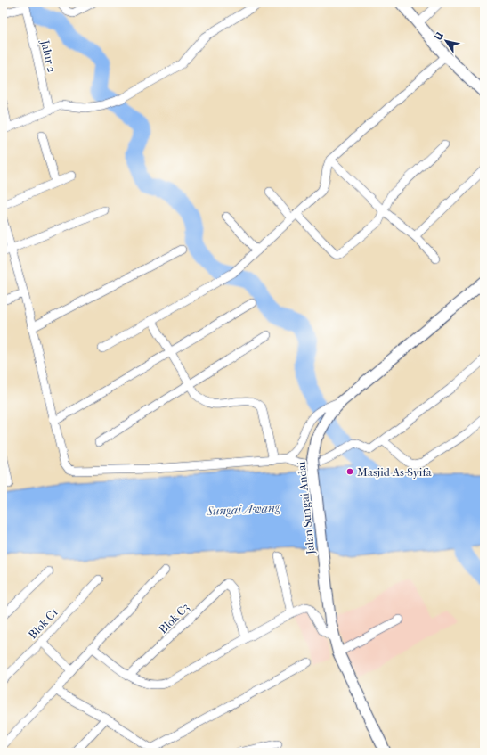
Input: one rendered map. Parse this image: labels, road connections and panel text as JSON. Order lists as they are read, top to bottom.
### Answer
{
  "streets": {
    "street": [
      "Jalur 2",
      "Jalan Sungai Andai",
      "Blok C3",
      "Blok C1"
    ]
  },
  "water": ["Sungai Awang"],
  "places": ["Masjid As-Syifa"],
  "north": "top left"
}
